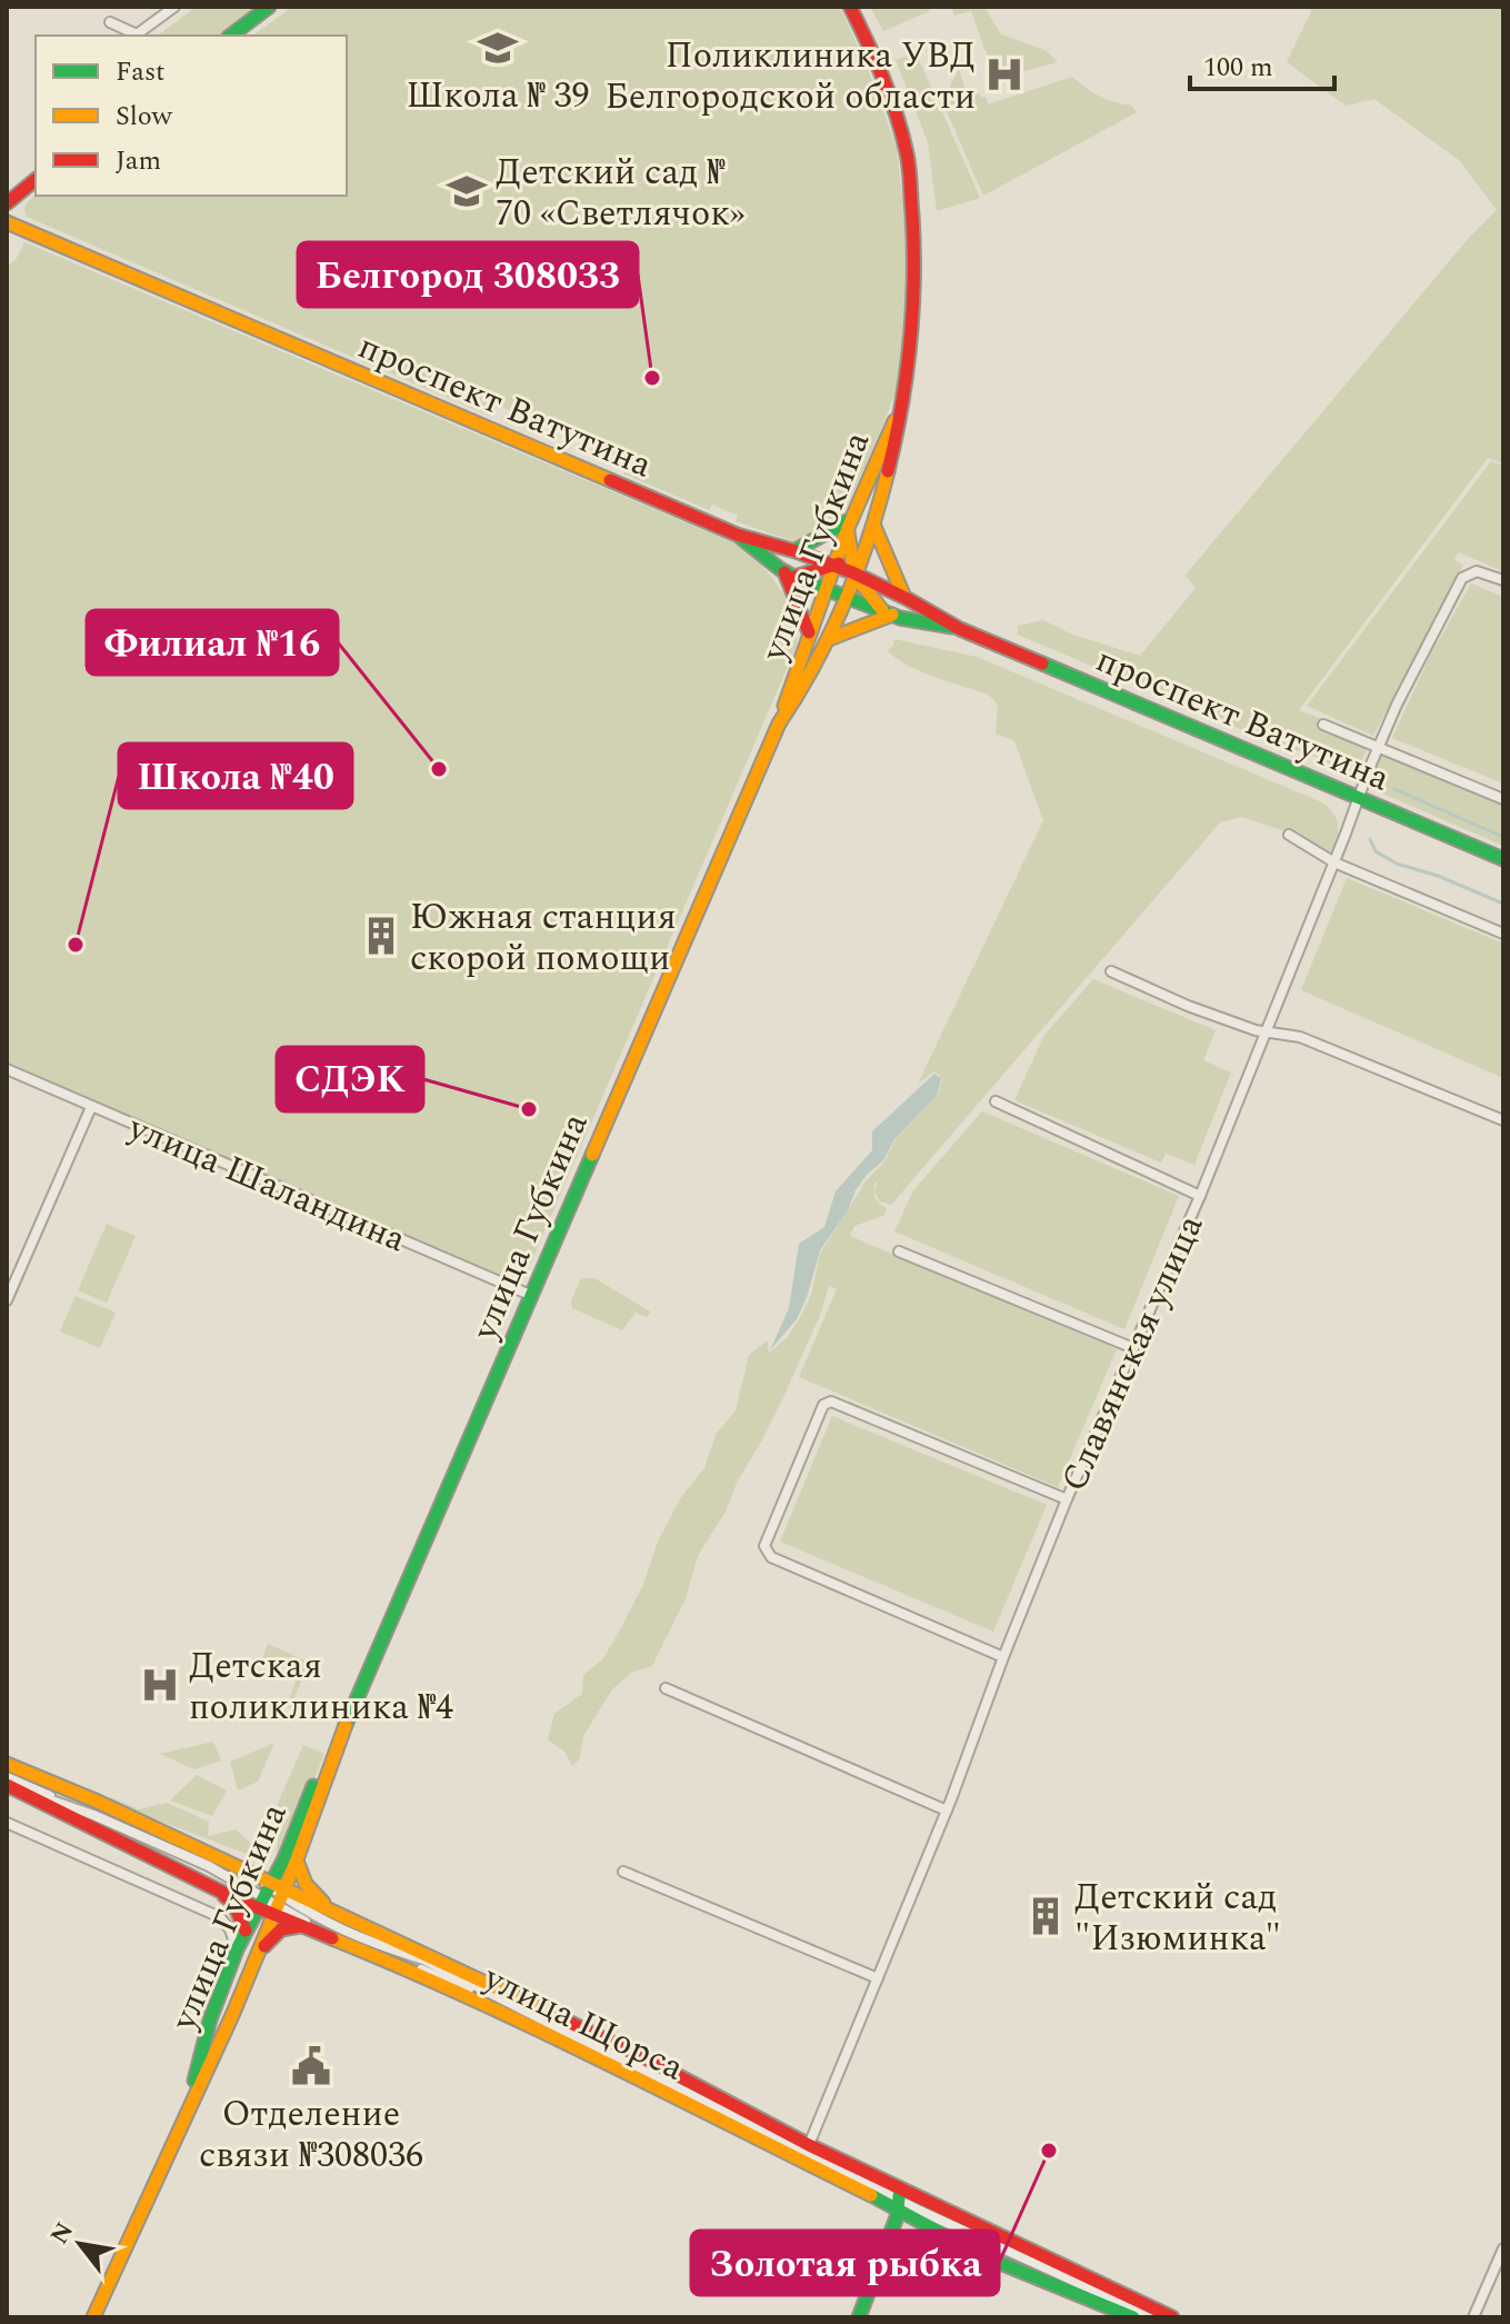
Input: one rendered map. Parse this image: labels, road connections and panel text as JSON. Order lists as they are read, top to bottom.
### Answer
{
  "streets": {
    "main road": ["проспект Ватутина", "улица Губкина", "улица Щорса"],
    "street": ["улица Шаландина", "Славянская улица"]
  },
  "crossings": [
    ["проспект Ватутина", "улица Губкина"],
    ["проспект Ватутина", "Славянская улица"],
    ["улица Губкина", "улица Шаландина"],
    ["улица Губкина", "улица Щорса"],
    ["Славянская улица", "улица Щорса"]
  ],
  "places": {
    "school or university": ["Школа № 39", "Детский сад № 70 «Светлячок»"],
    "hospital": ["Поликлиника УВД Белгородской области", "Детская поликлиника №4"],
    "other": [
      "Белгород 308033",
      "Филиал №16",
      "Школа №40",
      "СДЭК",
      "Золотая рыбка"
    ],
    "building": ["Южная станция скорой помощи", "Детский сад \"Изюминка\""],
    "public building": ["Отделение связи №308036"]
  },
  "legend": ["Fast", "Slow", "Jam"],
  "scale_bar": "100 m",
  "north": "top left"
}
